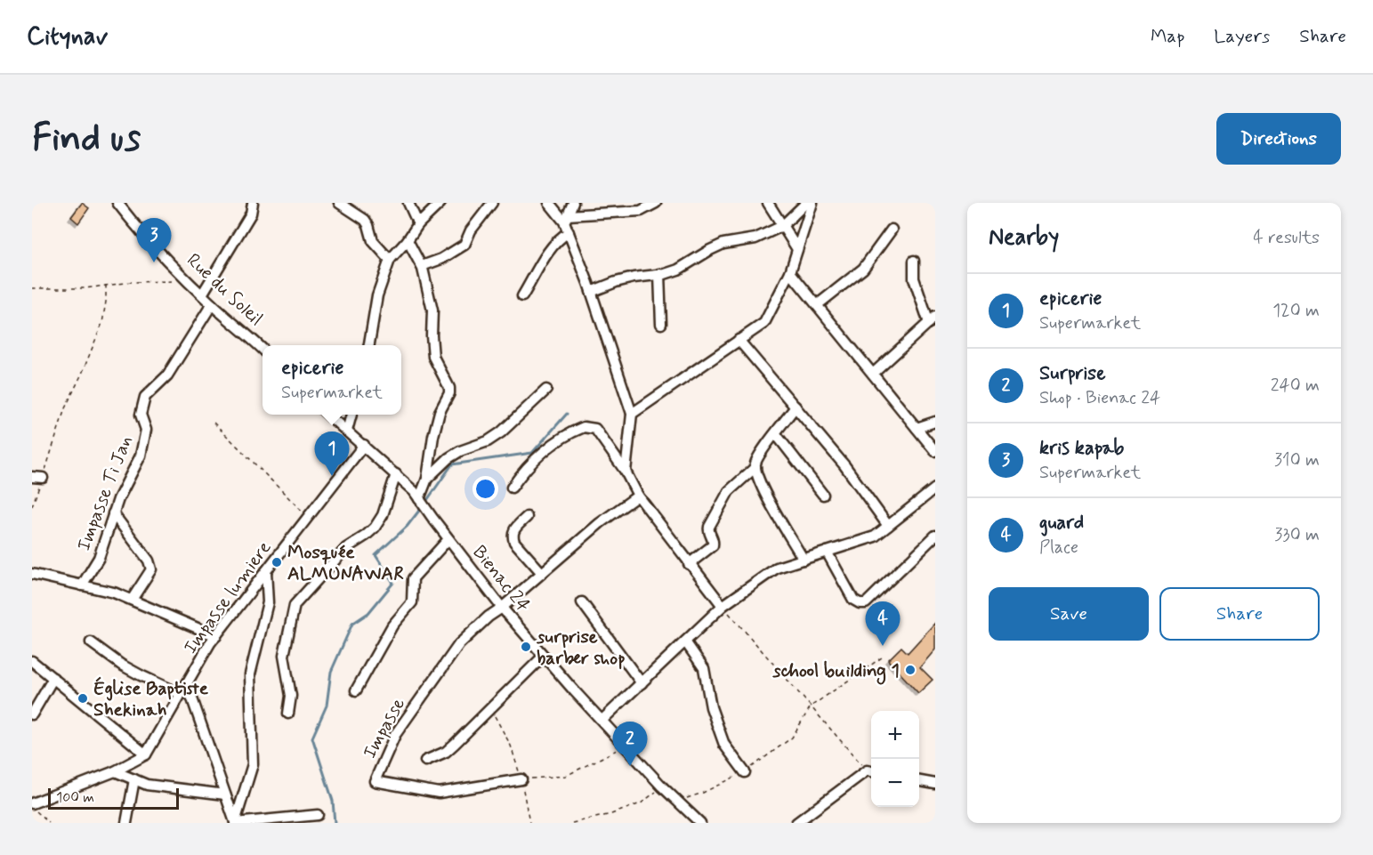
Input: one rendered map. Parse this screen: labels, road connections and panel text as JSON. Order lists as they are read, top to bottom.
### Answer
{
  "streets": {
    "street": [
      "Rue du Soleil",
      "Impasse Ti Jan",
      "Bienac 24",
      "Impasse lumiere",
      "Impasse"
    ]
  },
  "crossings": [
    ["Rue du Soleil", "Impasse Ti Jan"],
    ["Bienac 24", "Impasse"]
  ],
  "places": [
    "Mosquée ALMUNAWAR",
    "surprise barber shop",
    "school building 1",
    "Église Baptiste Shekinah"
  ],
  "scale_bar": "100 m",
  "page": {
    "header": "Citynav",
    "nav": ["Map", "Layers", "Share"],
    "buttons": [
      "Directions",
      ["Save", "Share"]
    ],
    "title": "Find us",
    "heading": ["Nearby", "4 results"],
    "pins": [
      "3",
      "1",
      "4",
      "2"
    ],
    "list": [
      {
        "mark": "1",
        "name": "epicerie",
        "note": "Supermarket",
        "value": "120 m"
      },
      {
        "mark": "2",
        "name": "Surprise",
        "note": "Shop · Bienac 24",
        "value": "240 m"
      },
      {
        "mark": "3",
        "name": "kris kapab",
        "note": "Supermarket",
        "value": "310 m"
      },
      {
        "mark": "4",
        "name": "guard",
        "note": "Place",
        "value": "330 m"
      }
    ],
    "popup": ["epicerie", "Supermarket"],
    "map_buttons": ["+", "−"],
    "scale": "100 m"
  }
}
